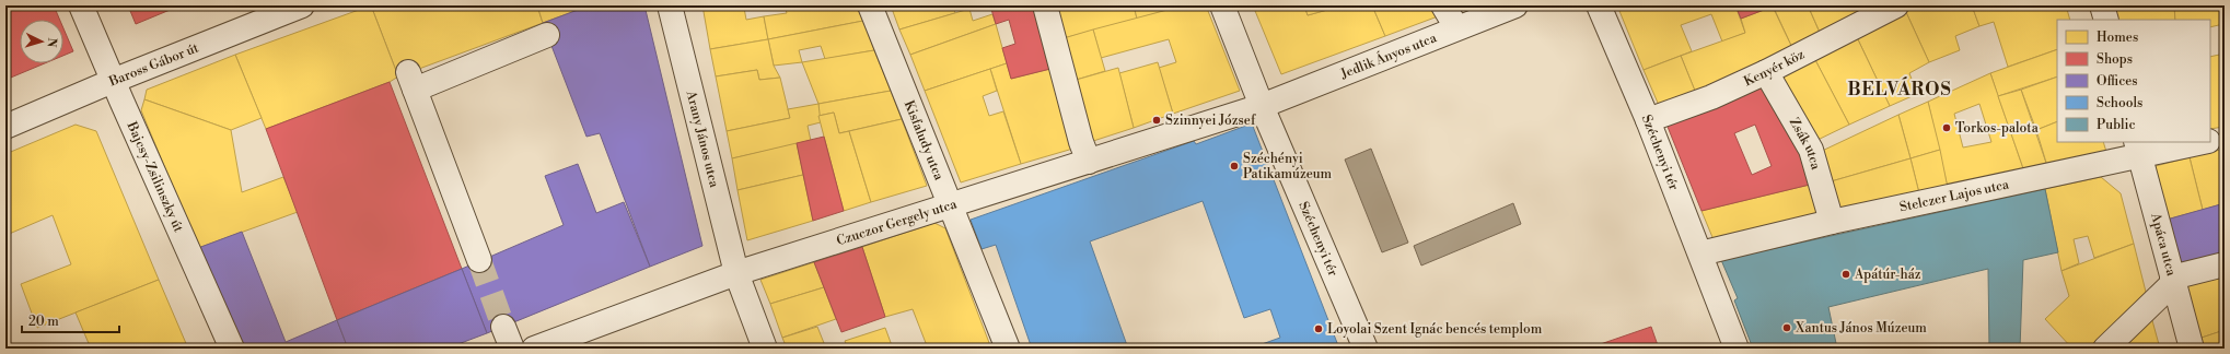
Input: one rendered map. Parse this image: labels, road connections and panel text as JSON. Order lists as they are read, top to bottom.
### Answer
{
  "streets": {
    "street": [
      "Jedlik Ányos utca",
      "Baross Gábor út",
      "Kenyér köz",
      "Arany János utca",
      "Kisfaludy utca",
      "Zsák utca",
      "Széchenyi tér",
      "Bajcsy-Zsilinszky út",
      "Stelczer Lajos utca",
      "Czuczor Gergely utca",
      "Apáca utca"
    ]
  },
  "crossings": [
    ["Jedlik Ányos utca", "Széchenyi tér"],
    ["Jedlik Ányos utca", "Czuczor Gergely utca"],
    ["Baross Gábor út", "Bajcsy-Zsilinszky út"],
    ["Kenyér köz", "Zsák utca"],
    ["Kenyér köz", "Széchenyi tér"],
    ["Arany János utca", "Czuczor Gergely utca"],
    ["Kisfaludy utca", "Czuczor Gergely utca"],
    ["Zsák utca", "Stelczer Lajos utca"],
    ["Széchenyi tér", "Stelczer Lajos utca"],
    ["Széchenyi tér", "Czuczor Gergely utca"],
    ["Stelczer Lajos utca", "Apáca utca"]
  ],
  "districts": ["BELVÁROS"],
  "places": [
    "Szinnyei József",
    "Torkos-palota",
    "Széchényi Patikamúzeum",
    "Apátúr-ház",
    "Xantus János Múzeum",
    "Loyolai Szent Ignác bencés templom"
  ],
  "legend": [
    "Homes",
    "Shops",
    "Offices",
    "Schools",
    "Public"
  ],
  "scale_bar": "20 m",
  "north": "right"
}
